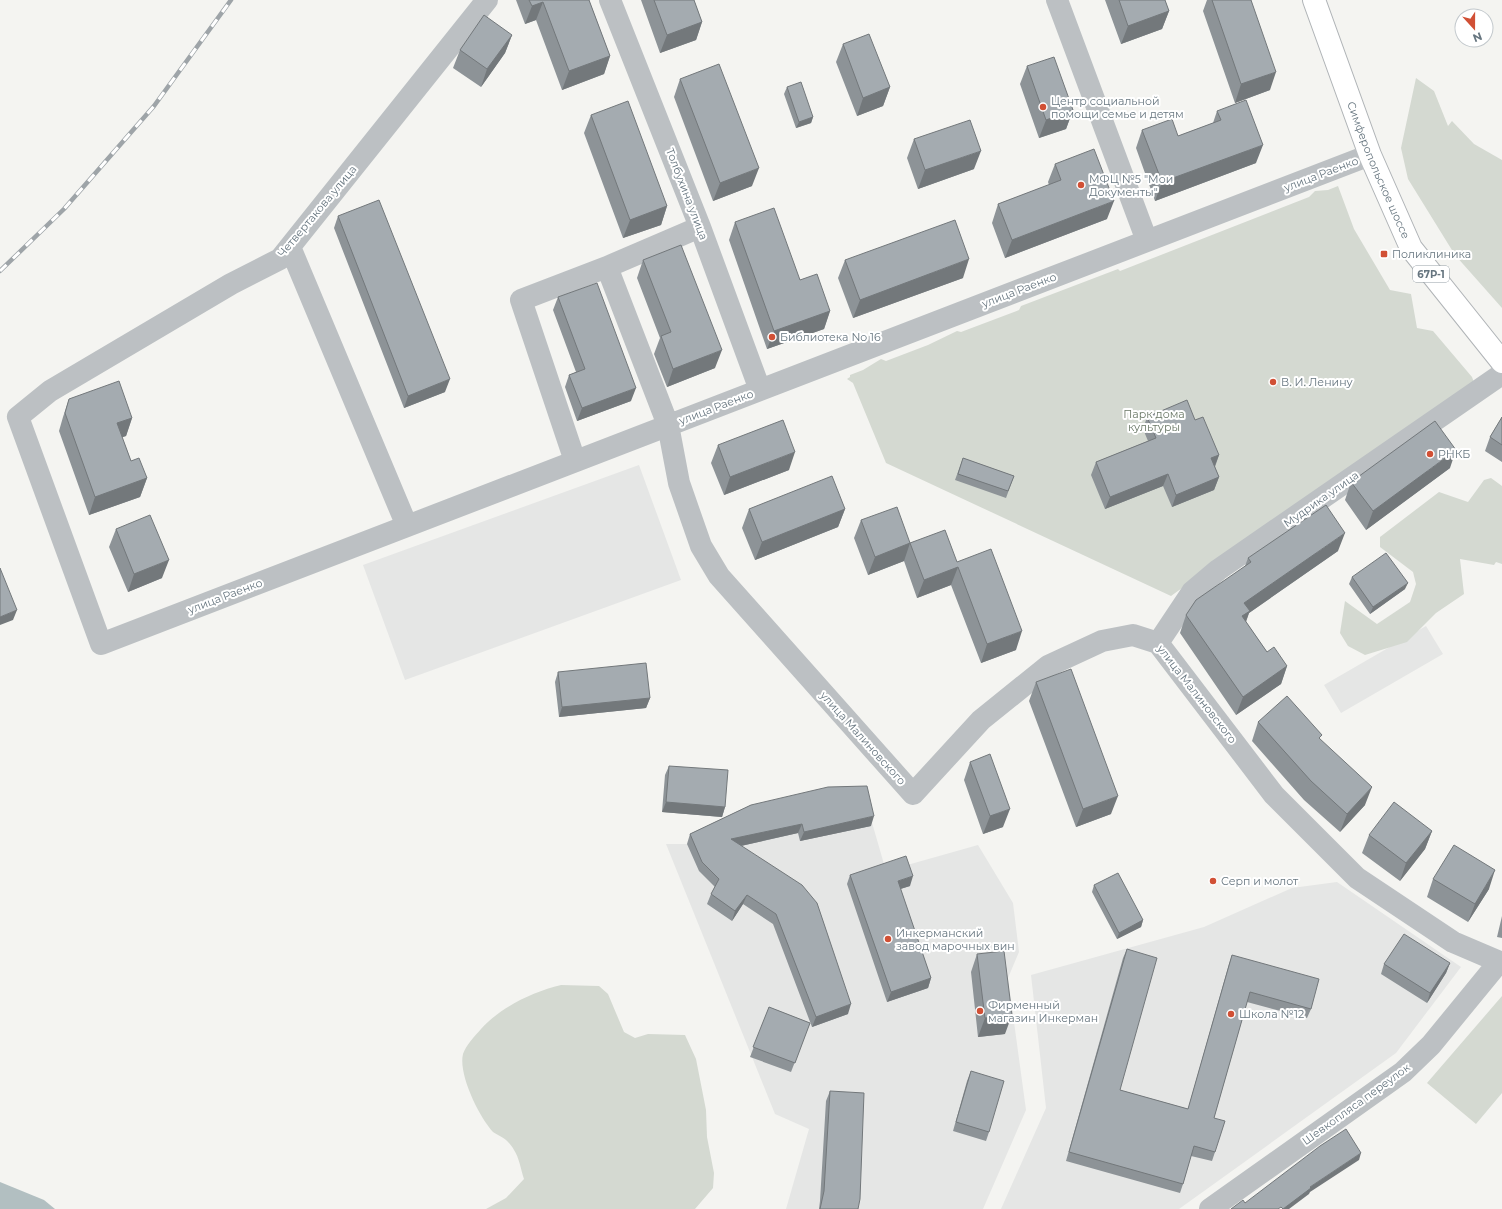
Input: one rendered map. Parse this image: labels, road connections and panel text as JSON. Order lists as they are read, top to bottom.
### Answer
{
  "streets": {
    "main road": ["Симферопольское шоссе", "67Р-1"],
    "street": [
      "улица Раенко",
      "Толбухина улица",
      "Четвертакова улица",
      "Мудрика улица",
      "улица Малиновского",
      "Шевкопляса переулок"
    ]
  },
  "crossings": [
    ["Симферопольское шоссе", "улица Раенко"],
    ["улица Раенко", "Толбухина улица"],
    ["улица Раенко", "Четвертакова улица"],
    ["улица Раенко", "улица Малиновского"],
    ["Мудрика улица", "улица Малиновского"],
    ["улица Малиновского", "Шевкопляса переулок"]
  ],
  "parks": ["Парк дома культуры"],
  "places": {
    "other": [
      "Центр социальной помощи семье и детям",
      "МФЦ №5 \"Мои Документы\"",
      "Библиотека No 16",
      "В. И. Ленину",
      "РНКБ",
      "Серп и молот",
      "Инкерманский завод марочных вин",
      "Фирменный магазин Инкерман",
      "Школа №12"
    ],
    "transit": ["Поликлиника"]
  },
  "north": "bottom"
}
